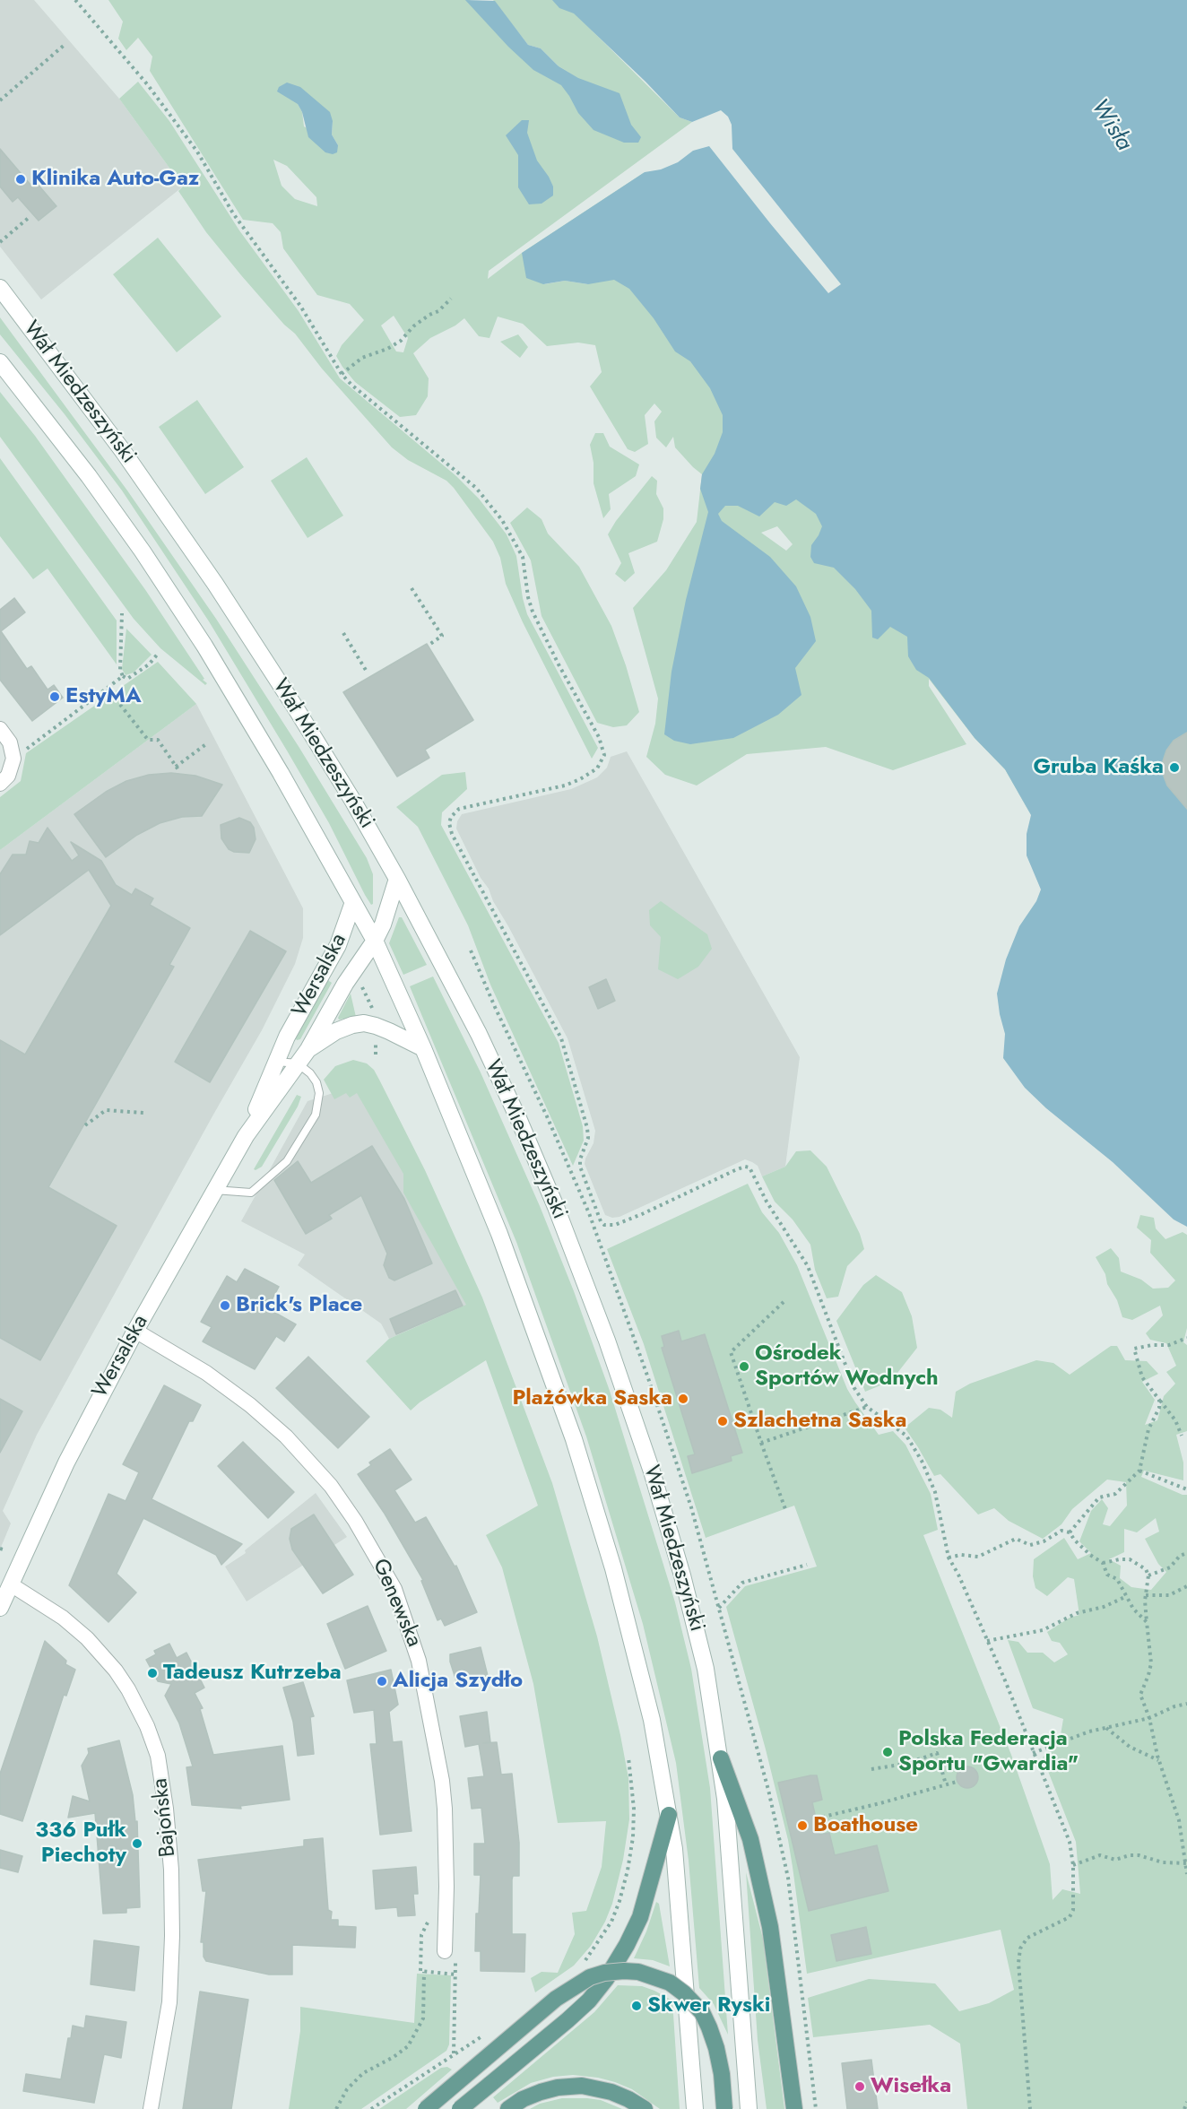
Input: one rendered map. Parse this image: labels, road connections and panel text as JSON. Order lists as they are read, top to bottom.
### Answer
{
  "streets": {
    "main road": ["Wał Miedzeszyński", "Wersalska"],
    "street": ["Genewska", "Bajońska"]
  },
  "crossings": [
    ["Wał Miedzeszyński", "Wersalska"],
    ["Wersalska", "Genewska"],
    ["Wersalska", "Bajońska"]
  ],
  "water": ["Wisła"],
  "places": [
    "Klinika Auto-Gaz",
    "EstyMA",
    "Gruba Kaśka",
    "Brick's Place",
    "Ośrodek Sportów Wodnych",
    "Plażówka Saska",
    "Szlachetna Saska",
    "Tadeusz Kutrzeba",
    "Alicja Szydło",
    "Polska Federacja Sportu \"Gwardia\"",
    "Boathouse",
    "336 Pułk Piechoty",
    "Skwer Ryski",
    "Wisełka"
  ]
}
